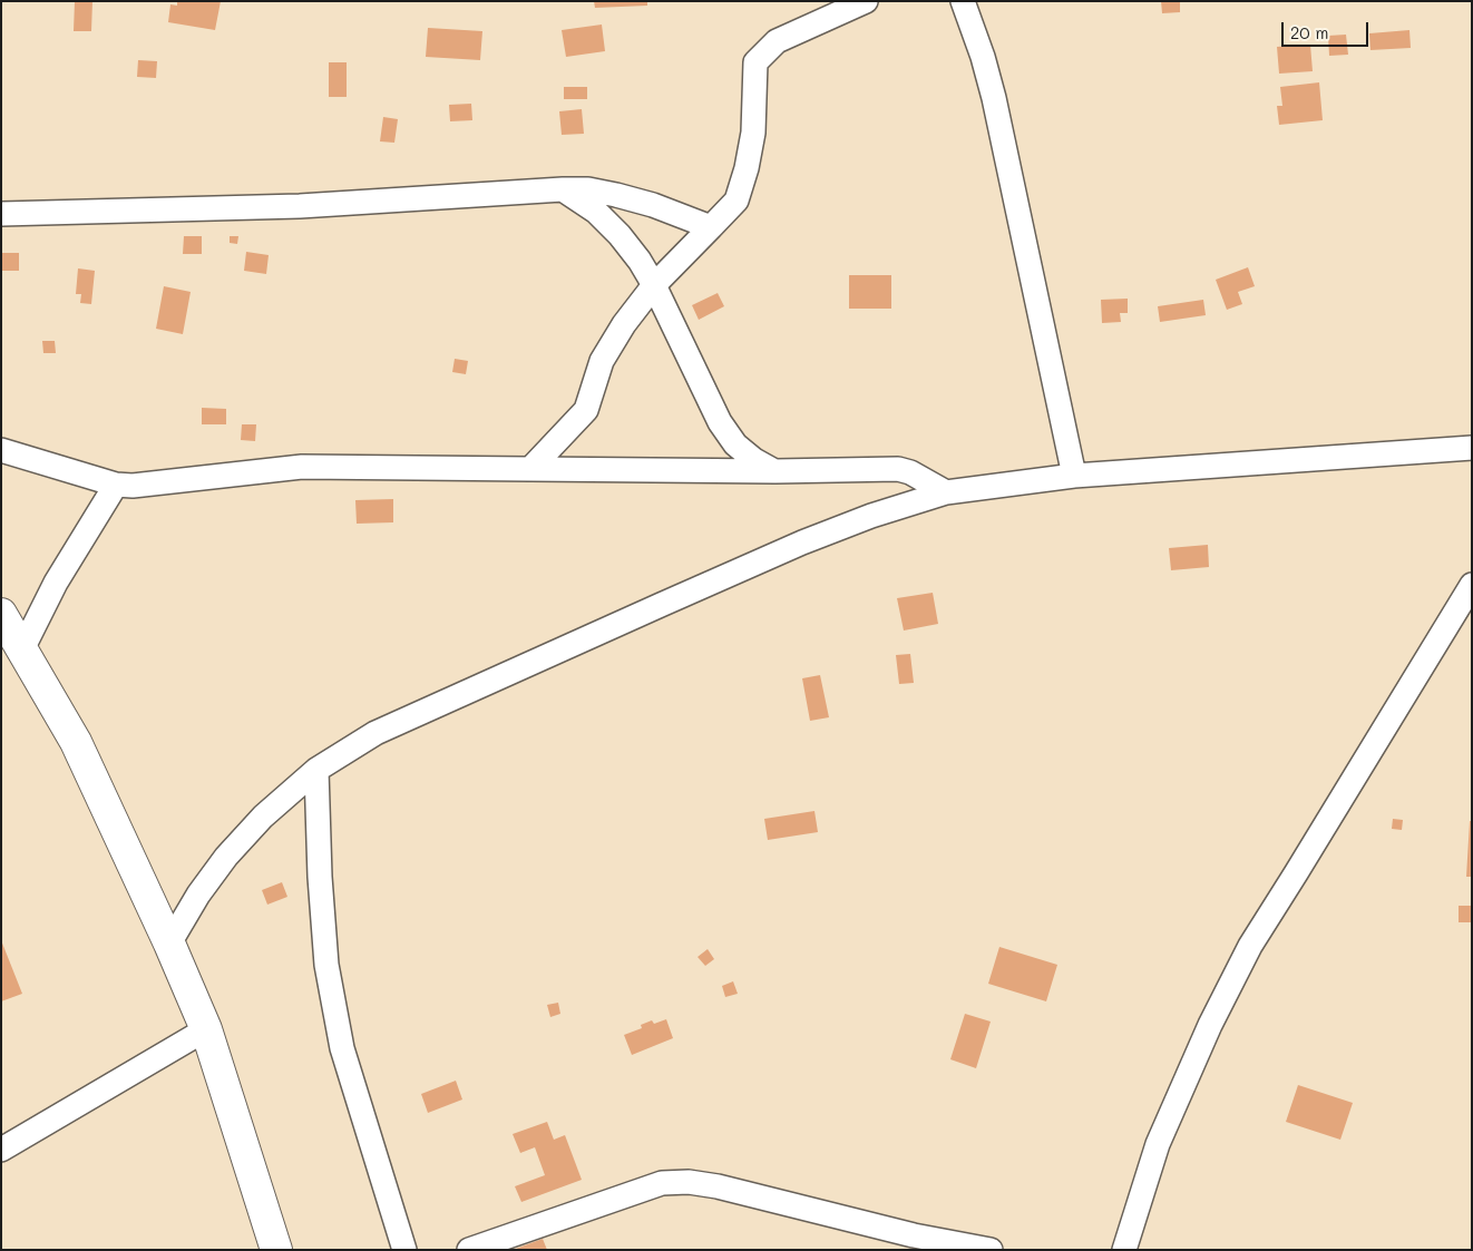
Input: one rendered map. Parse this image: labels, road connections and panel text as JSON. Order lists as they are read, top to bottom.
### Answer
{
  "scale_bar": "20 m"
}
